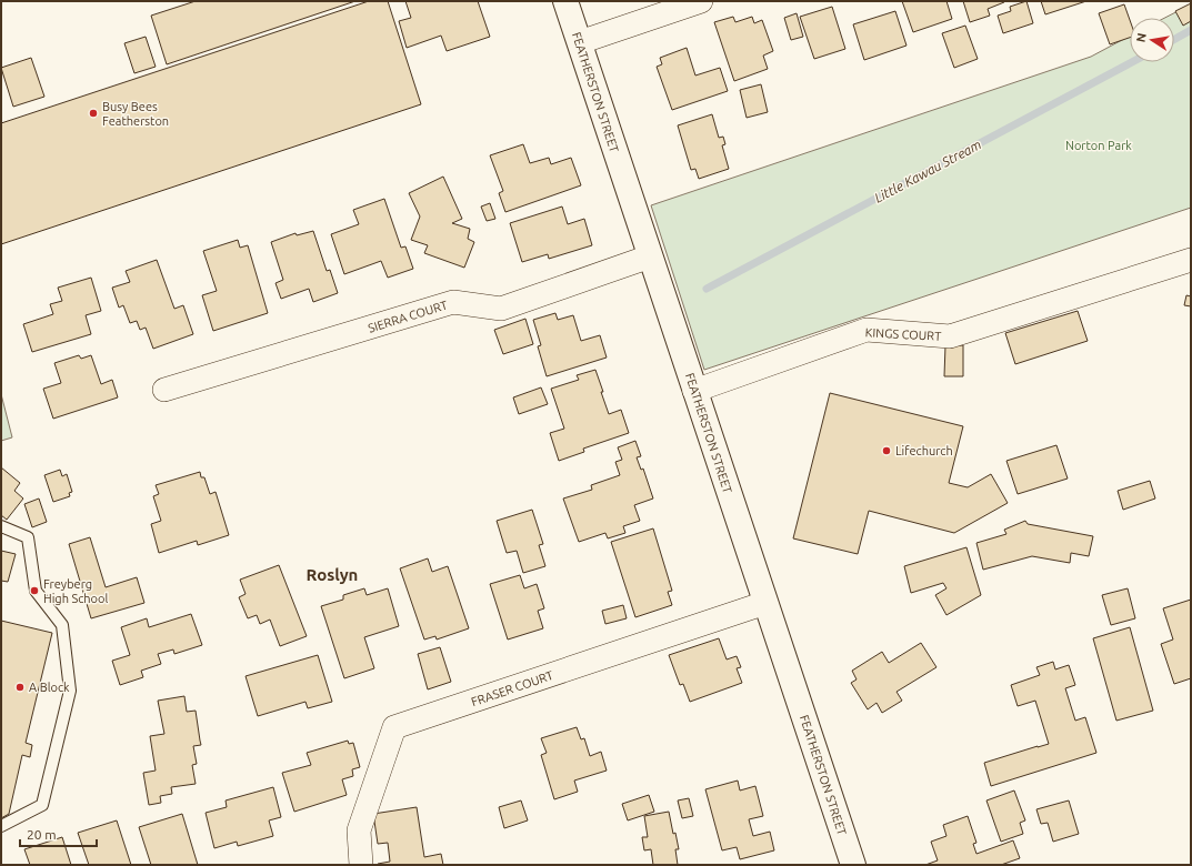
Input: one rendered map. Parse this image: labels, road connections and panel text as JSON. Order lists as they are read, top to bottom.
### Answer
{
  "streets": {
    "main road": ["FEATHERSTON STREET"],
    "street": ["SIERRA COURT", "KINGS COURT", "FRASER COURT"]
  },
  "crossings": [
    ["FEATHERSTON STREET", "SIERRA COURT"],
    ["FEATHERSTON STREET", "KINGS COURT"],
    ["FEATHERSTON STREET", "FRASER COURT"]
  ],
  "districts": ["Roslyn"],
  "water": ["Little Kawau Stream"],
  "parks": ["Norton Park"],
  "places": [
    "Busy Bees Featherston",
    "Lifechurch",
    "Freyberg High School",
    "A Block"
  ],
  "scale_bar": "20 m",
  "north": "left"
}
